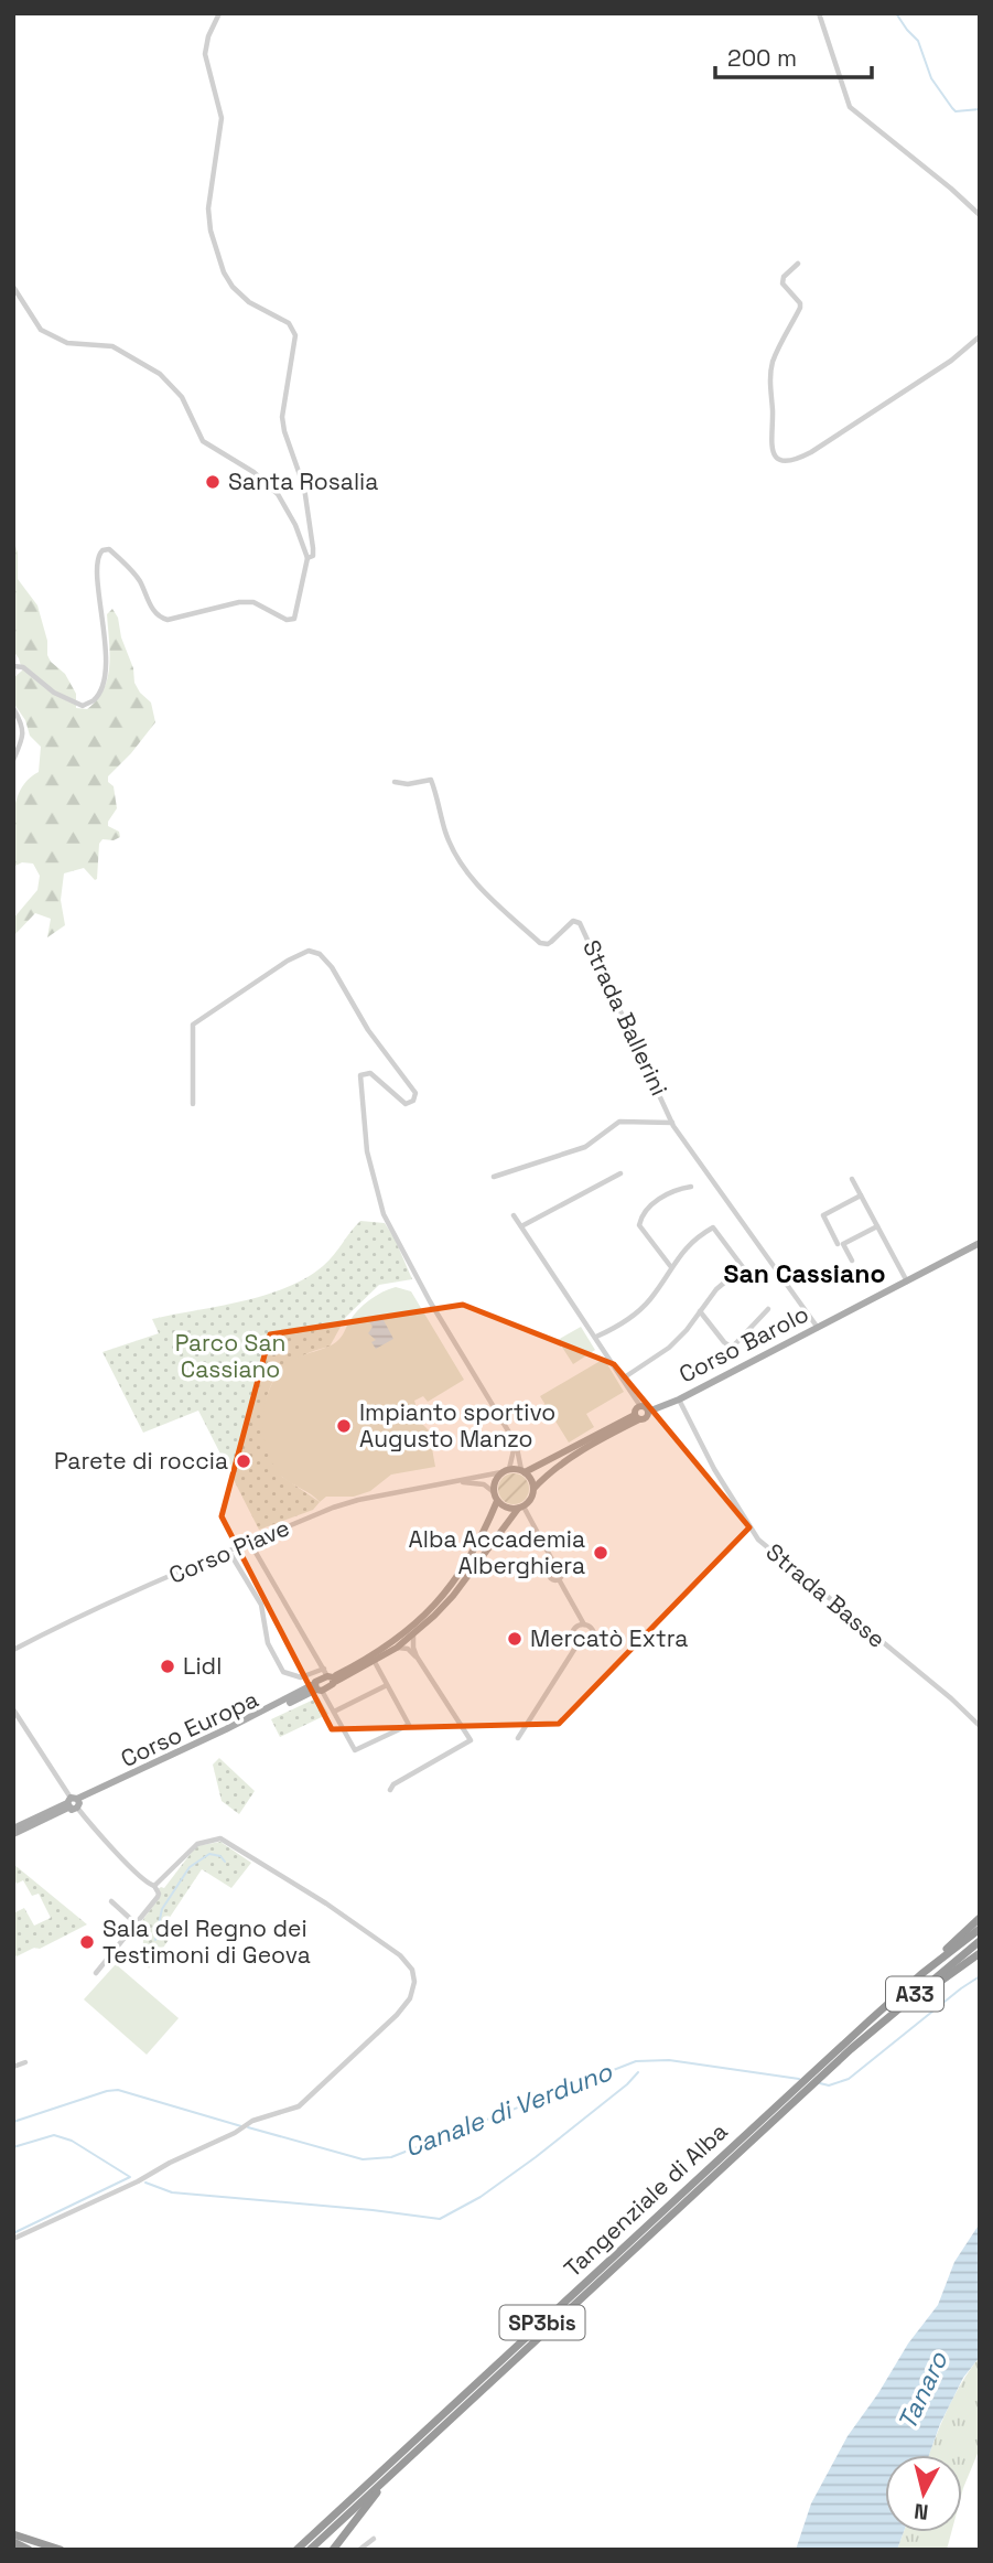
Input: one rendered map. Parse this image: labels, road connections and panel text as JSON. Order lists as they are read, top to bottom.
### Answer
{
  "streets": {
    "highway": ["A33", "Tangenziale di Alba", "SP3bis"],
    "main road": ["Corso Barolo", "Corso Europa"],
    "street": ["Strada Ballerini", "Corso Piave", "Strada Basse"]
  },
  "crossings": [
    ["Strada Ballerini", "Corso Barolo"],
    ["Corso Barolo", "Strada Basse"],
    ["A33", "Tangenziale di Alba"],
    ["A33", "SP3bis"],
    ["Tangenziale di Alba", "SP3bis"]
  ],
  "districts": ["San Cassiano"],
  "water": ["Canale di Verduno", "Tanaro"],
  "parks": ["Parco San Cassiano"],
  "places": [
    "Santa Rosalia",
    "Impianto sportivo Augusto Manzo",
    "Parete di roccia",
    "Alba Accademia Alberghiera",
    "Mercatò Extra",
    "Lidl",
    "Sala del Regno dei Testimoni di Geova"
  ],
  "scale_bar": "200 m",
  "north": "bottom"
}
